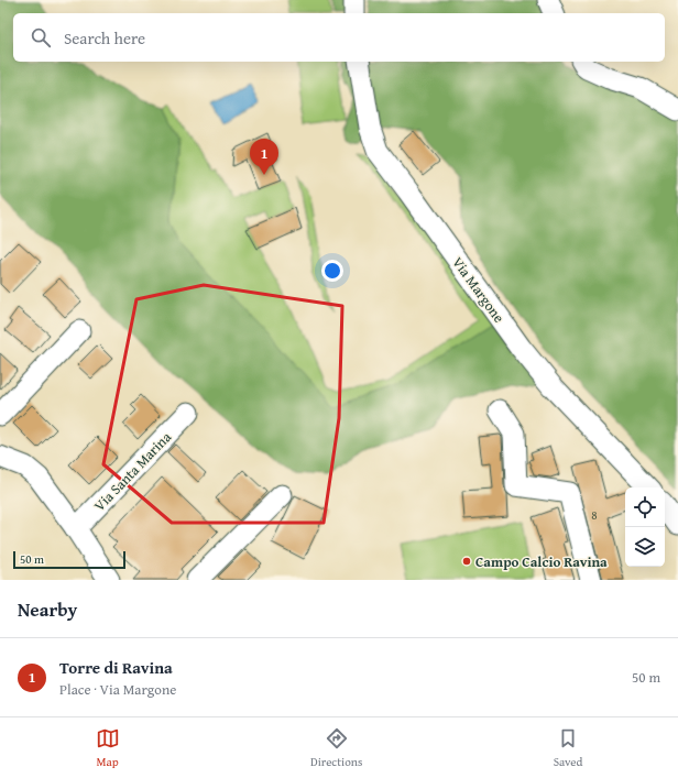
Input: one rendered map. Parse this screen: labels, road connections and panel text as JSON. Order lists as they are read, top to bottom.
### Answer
{
  "streets": {
    "street": ["Via Margone", "Via Santa Marina"]
  },
  "places": ["Campo Calcio Ravina"],
  "house_numbers": ["8"],
  "scale_bar": "50 m",
  "page": {
    "search": "Search here",
    "pins": "1",
    "scale": "50 m",
    "heading": "Nearby",
    "list": [
      {
        "mark": "1",
        "name": "Torre di Ravina",
        "note": "Place · Via Margone",
        "value": "50 m"
      }
    ],
    "nav": ["Map", "Directions", "Saved"]
  }
}
